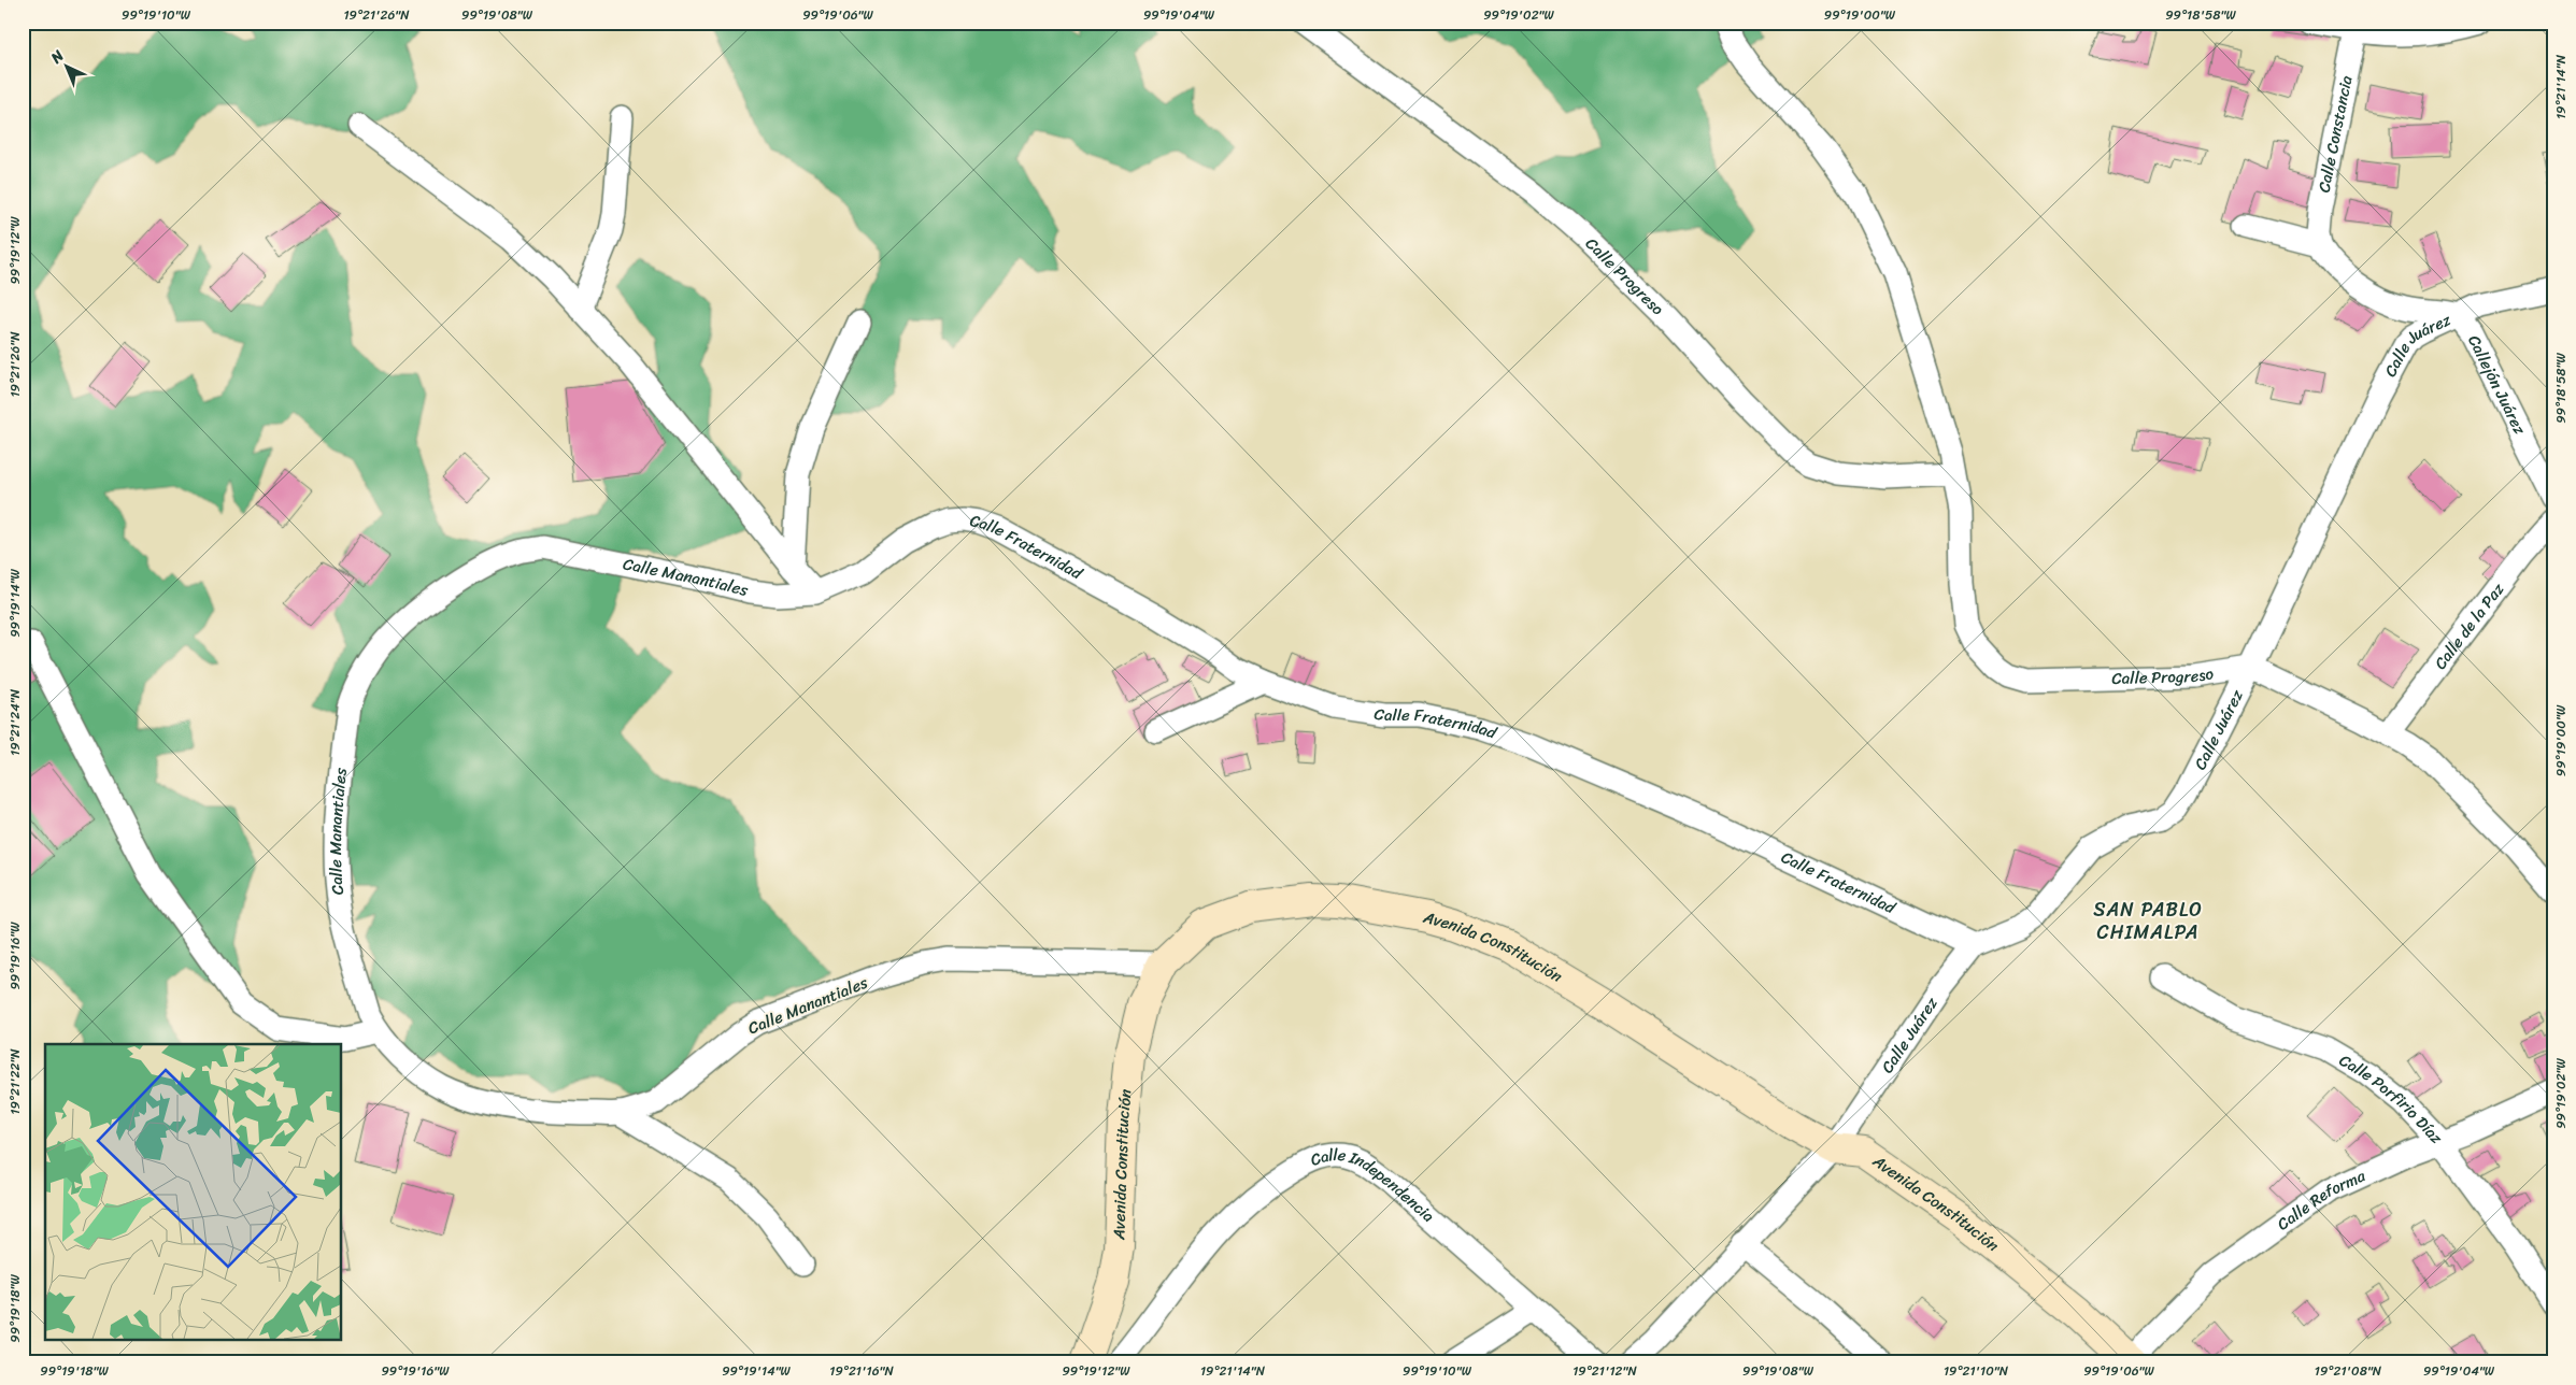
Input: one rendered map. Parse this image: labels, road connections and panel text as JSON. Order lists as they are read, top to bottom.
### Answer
{
  "streets": {
    "main road": ["Avenida Constitución"],
    "street": [
      "Calle Constancia",
      "Calle Progreso",
      "Calle Juárez",
      "Callejón Juárez",
      "Calle Fraternidad",
      "Calle Manantiales",
      "Calle de la Paz",
      "Calle Porfirio Díaz",
      "Calle Independencia",
      "Calle Reforma"
    ]
  },
  "crossings": [
    ["Calle Progreso", "Calle Juárez"],
    ["Calle Progreso", "Calle de la Paz"],
    ["Calle Juárez", "Callejón Juárez"],
    ["Calle Juárez", "Calle Fraternidad"],
    ["Calle Juárez", "Avenida Constitución"],
    ["Calle Fraternidad", "Calle Manantiales"],
    ["Calle Manantiales", "Avenida Constitución"],
    ["Avenida Constitución", "Calle Reforma"],
    ["Calle Porfirio Díaz", "Calle Reforma"]
  ],
  "districts": ["SAN PABLO CHIMALPA"],
  "north": "top left",
  "coordinates": [
    "99°19'10\"W",
    "19°21'26\"N",
    "99°19'08\"W",
    "99°19'06\"W",
    "99°19'04\"W",
    "99°19'02\"W",
    "99°19'00\"W",
    "99°18'58\"W",
    "19°21'14\"N",
    "99°19'12\"W",
    "99°19'14\"W",
    "19°21'24\"N",
    "99°19'16\"W",
    "19°21'22\"N",
    "99°19'18\"W",
    "19°21'16\"N",
    "19°21'12\"N",
    "19°21'10\"N",
    "19°21'08\"N"
  ]
}
